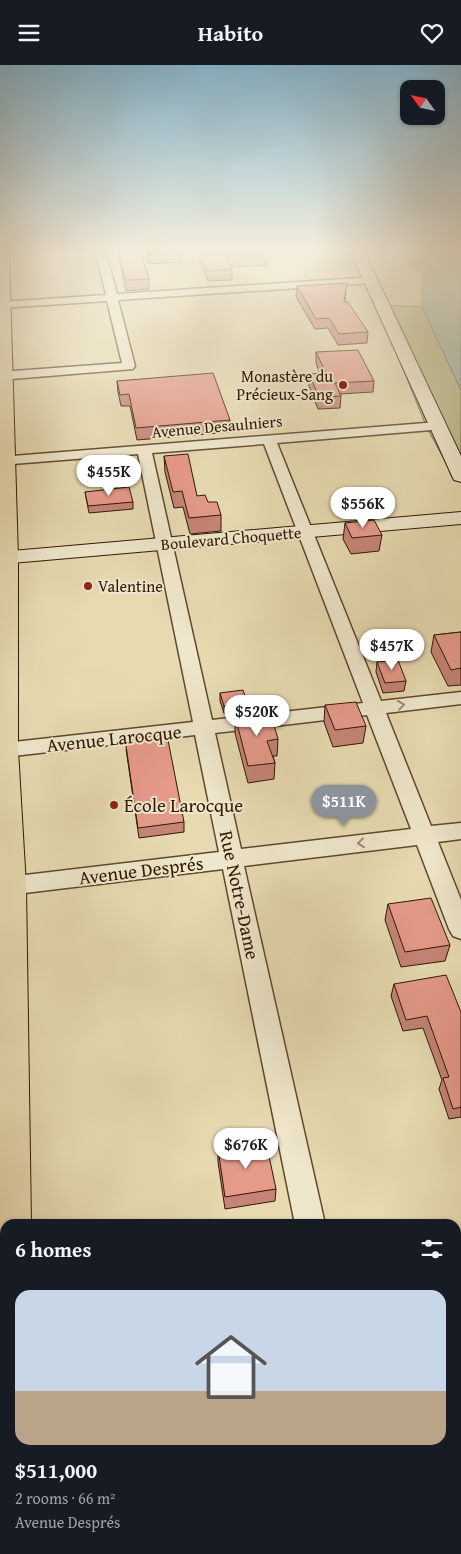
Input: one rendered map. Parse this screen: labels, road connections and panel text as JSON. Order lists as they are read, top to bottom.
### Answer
{
  "streets": {
    "street": [
      "Avenue Desaulniers",
      "Boulevard Choquette",
      "Avenue Larocque",
      "Avenue Després",
      "Rue Notre-Dame"
    ]
  },
  "crossings": [
    ["Avenue Desaulniers", "Rue Notre-Dame"],
    ["Boulevard Choquette", "Rue Notre-Dame"],
    ["Avenue Larocque", "Rue Notre-Dame"],
    ["Avenue Després", "Rue Notre-Dame"]
  ],
  "one_way": ["Avenue Després"],
  "places": ["Monastère du Précieux-Sang", "Valentine", "École Larocque"],
  "north": "top left",
  "page": {
    "header": "Habito",
    "price": [
      "$455K",
      "$556K",
      "$457K",
      "$520K",
      "$511K",
      "$676K"
    ],
    "heading": "6 homes",
    "list": [
      {
        "name": "$511,000",
        "note": "2 rooms · 66 m² · Avenue Després"
      }
    ]
  }
}
